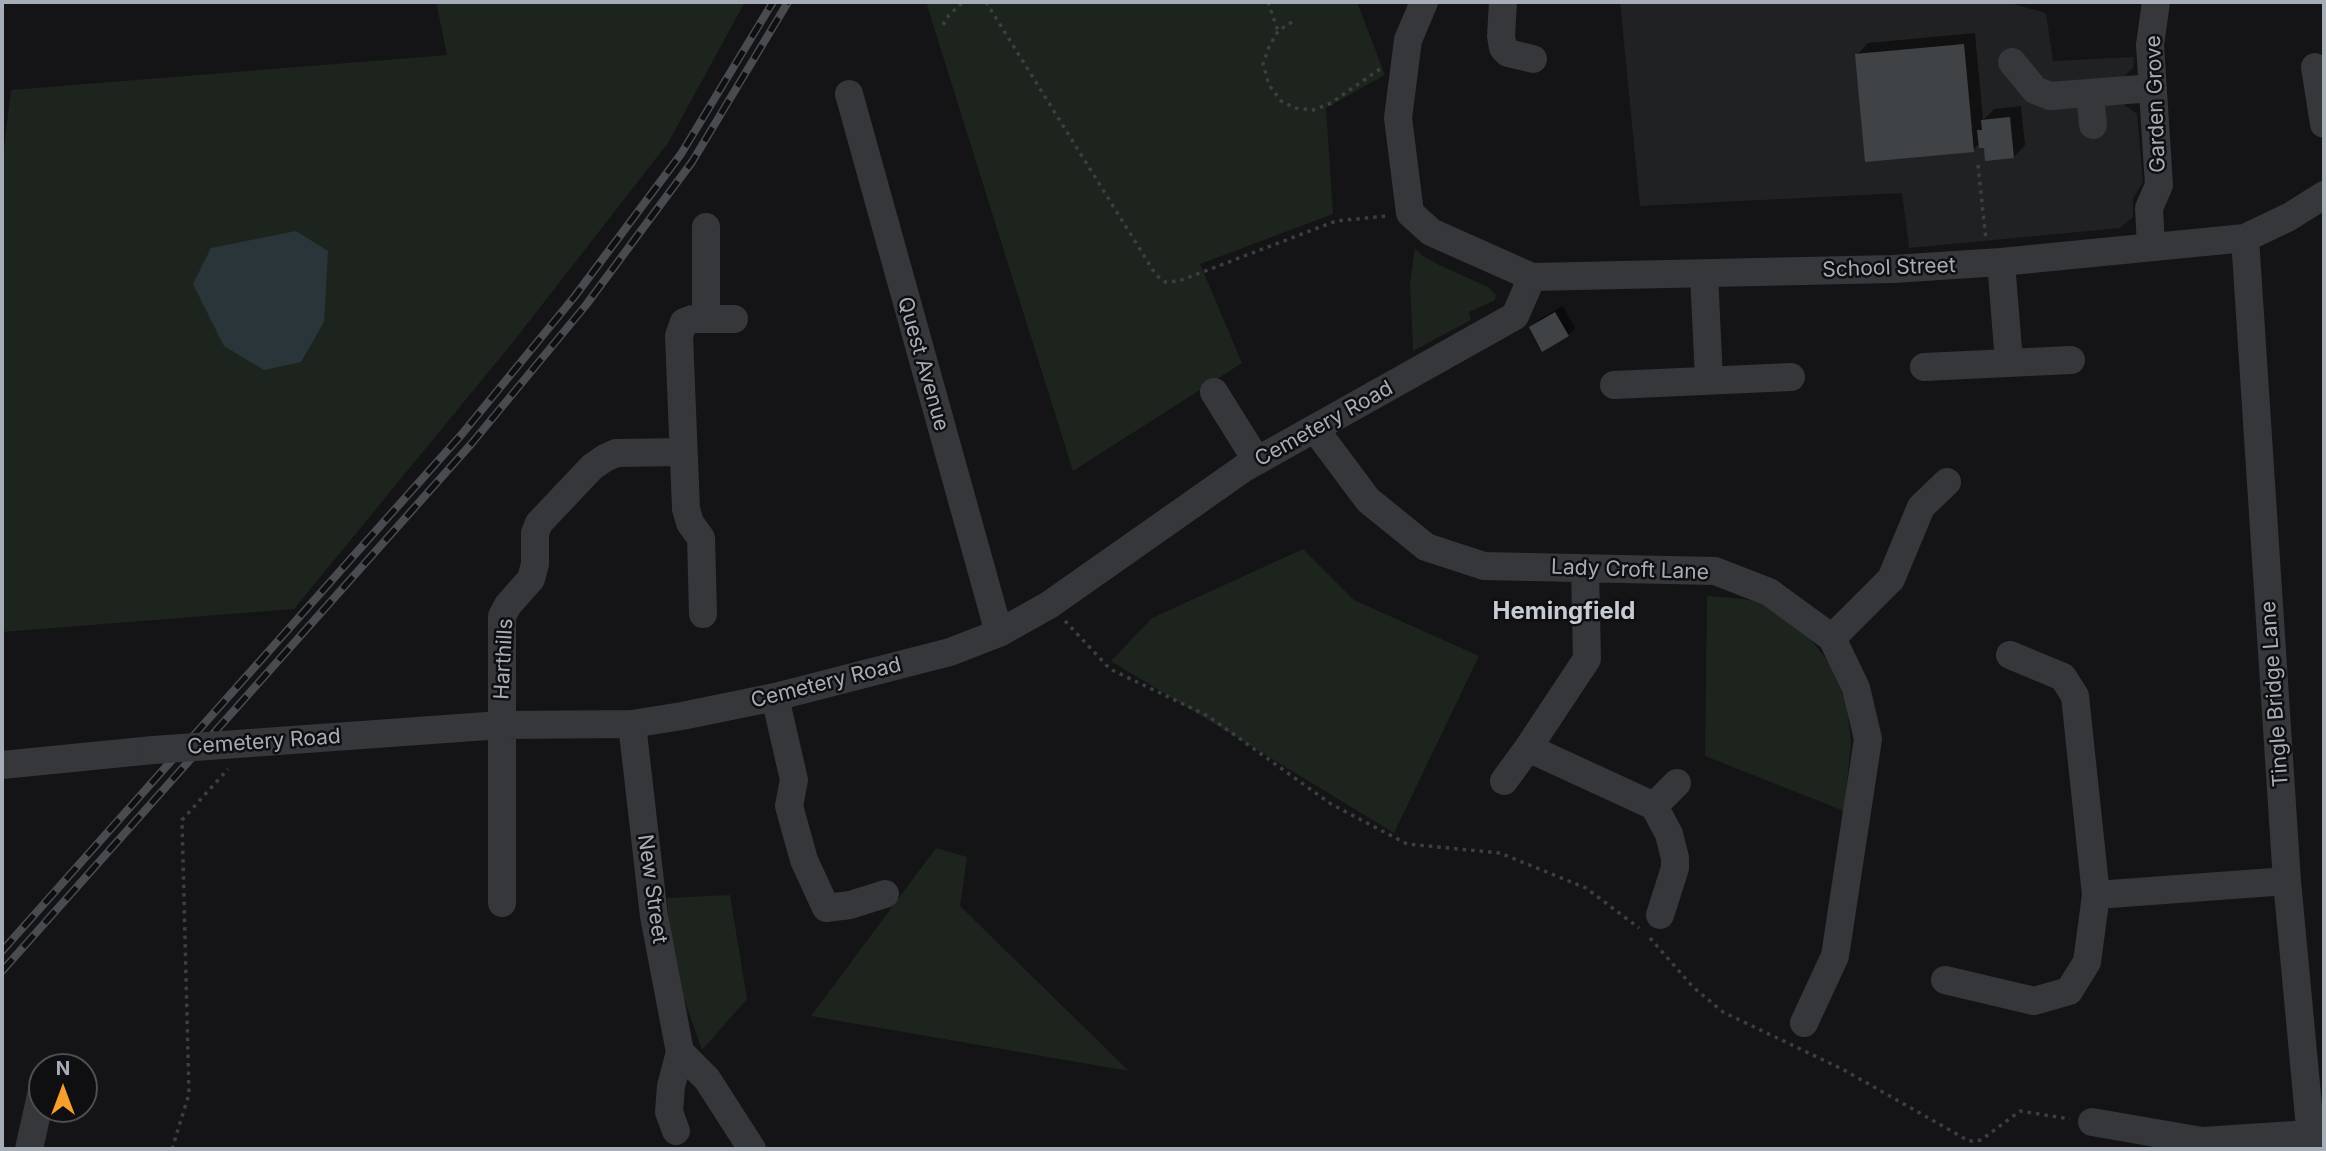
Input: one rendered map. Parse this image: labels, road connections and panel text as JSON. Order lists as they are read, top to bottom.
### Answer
{
  "streets": {
    "street": [
      "Garden Grove",
      "School Street",
      "Quest Avenue",
      "Cemetery Road",
      "Lady Croft Lane",
      "Harthills",
      "Tingle Bridge Lane",
      "New Street"
    ]
  },
  "crossings": [
    ["Garden Grove", "School Street"],
    ["School Street", "Cemetery Road"],
    ["School Street", "Tingle Bridge Lane"],
    ["Quest Avenue", "Cemetery Road"],
    ["Cemetery Road", "Lady Croft Lane"],
    ["Cemetery Road", "Harthills"],
    ["Cemetery Road", "New Street"]
  ],
  "districts": ["Hemingfield"],
  "north": "top"
}
